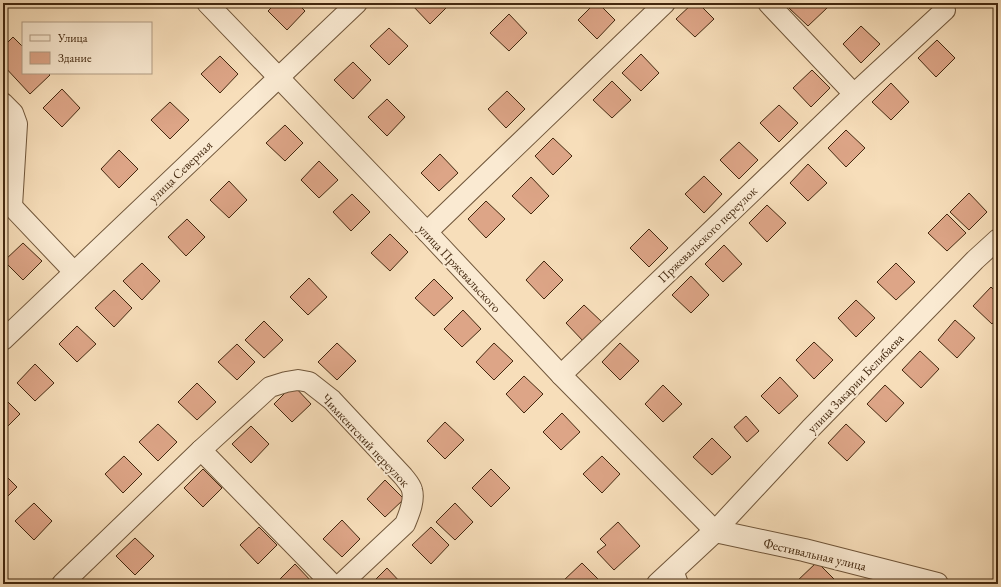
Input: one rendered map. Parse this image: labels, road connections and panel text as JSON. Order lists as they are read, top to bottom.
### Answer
{
  "streets": {
    "street": [
      "улица Северная",
      "Пржевальского переулок",
      "улица Пржевальского",
      "улица Закарии Белибаева",
      "Чимкентский переулок",
      "Фестивальная улица"
    ]
  },
  "crossings": [
    ["улица Северная", "улица Пржевальского"],
    ["Пржевальского переулок", "улица Пржевальского"],
    ["улица Пржевальского", "улица Закарии Белибаева"],
    ["улица Пржевальского", "Фестивальная улица"],
    ["улица Закарии Белибаева", "Фестивальная улица"]
  ],
  "legend": ["Улица", "Здание"]
}
